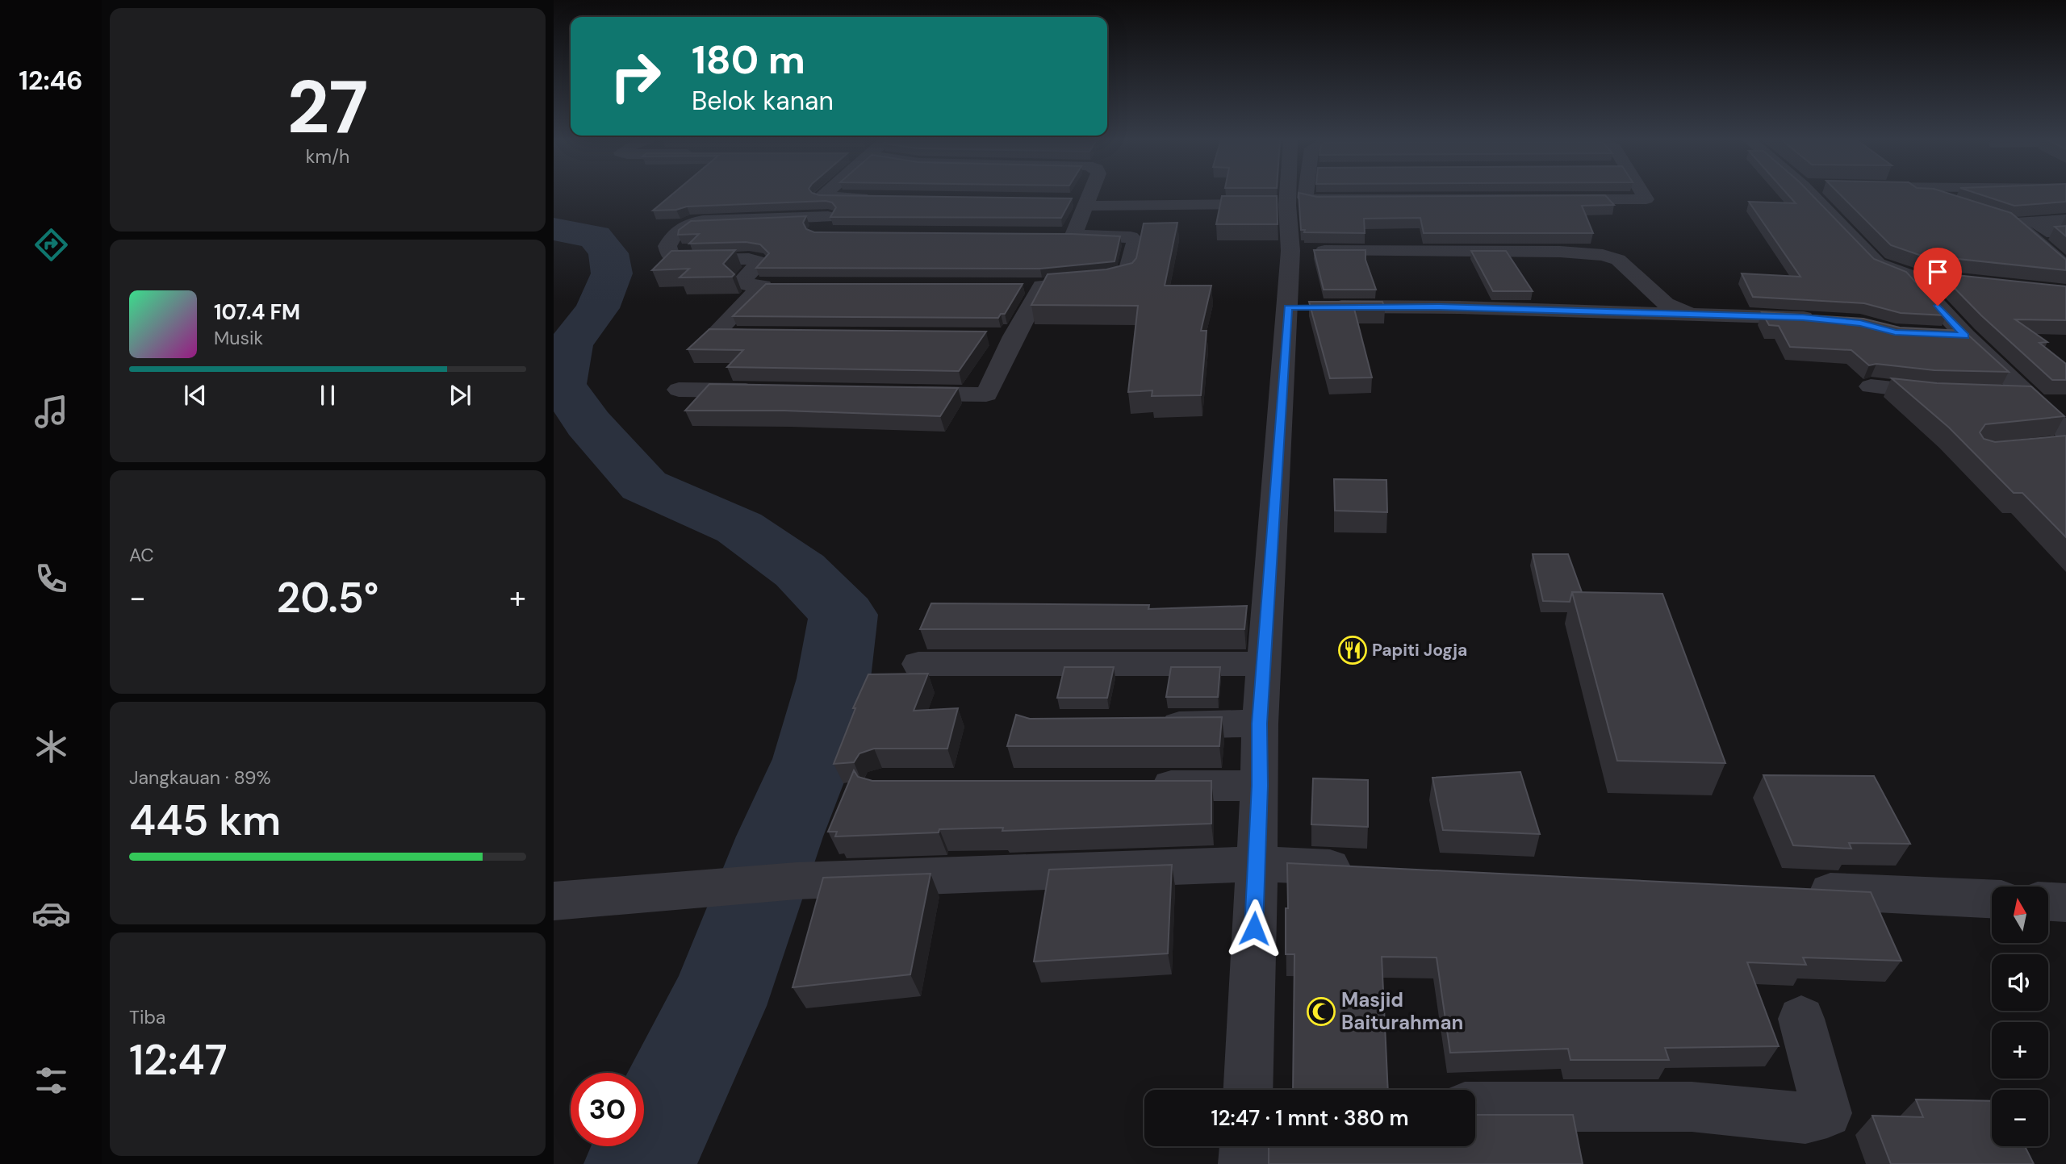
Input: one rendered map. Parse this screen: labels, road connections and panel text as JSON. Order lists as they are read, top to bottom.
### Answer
{
  "places": {
    "restaurant": ["Papiti Jogja"],
    "mosque": ["Masjid Baiturahman"]
  },
  "north": "top",
  "page": {
    "tabs": "12:46",
    "tile": [
      ["27", "km/h"],
      "AC",
      ["Jangkauan · 89%", "445 km"],
      ["Tiba", "12:47"]
    ],
    "turn": ["180 m", "Belok kanan"],
    "song": ["107.4 FM", "Musik"],
    "heat": ["−", "20.5°", "+"],
    "map_buttons": ["+", "−"],
    "limit": "30",
    "trip": "12:47 · 1 mnt · 380 m"
  }
}
